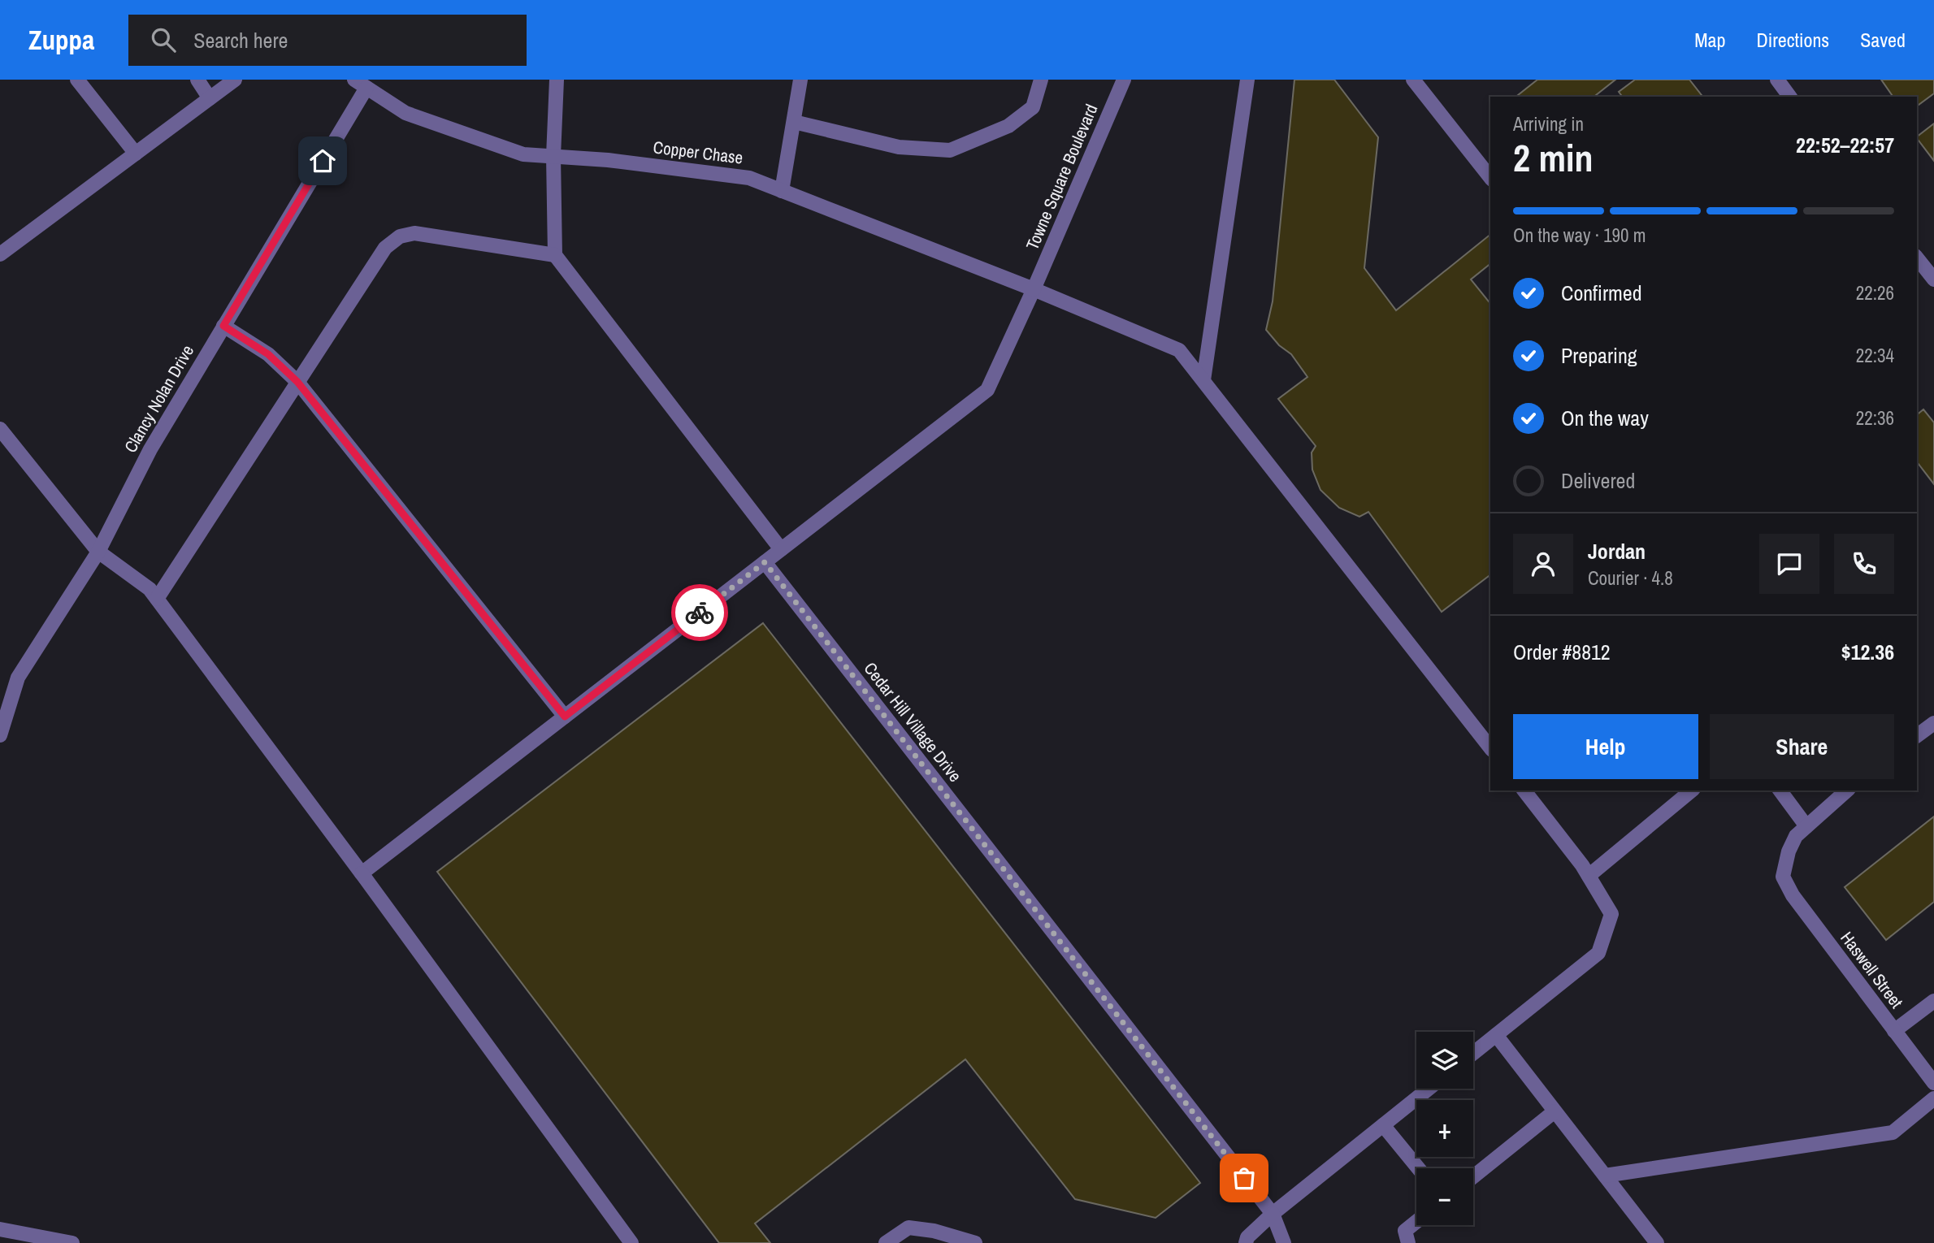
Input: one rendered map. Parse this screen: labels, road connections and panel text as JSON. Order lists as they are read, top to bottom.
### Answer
{
  "streets": {
    "street": [
      "Copper Chase",
      "Towne Square Boulevard",
      "Clancy Nolan Drive",
      "Cedar Hill Village Drive",
      "Haswell Street"
    ]
  },
  "crossings": [
    ["Copper Chase", "Towne Square Boulevard"],
    ["Copper Chase", "Clancy Nolan Drive"]
  ],
  "page": {
    "header": "Zuppa",
    "search": "Search here",
    "nav": ["Map", "Directions", "Saved"],
    "heading": ["2 min", "Arriving in", "22:52–22:57"],
    "panel": [
      "Jordan",
      "Courier · 4.8",
      "Order #8812",
      "$12.36"
    ],
    "bar": "On the way · 190 m",
    "list": [
      ["Confirmed", "22:26"],
      ["Preparing", "22:34"],
      ["On the way", "22:36"],
      "Delivered"
    ],
    "buttons": ["Help", "Share"],
    "map_buttons": ["+", "−"]
  }
}
